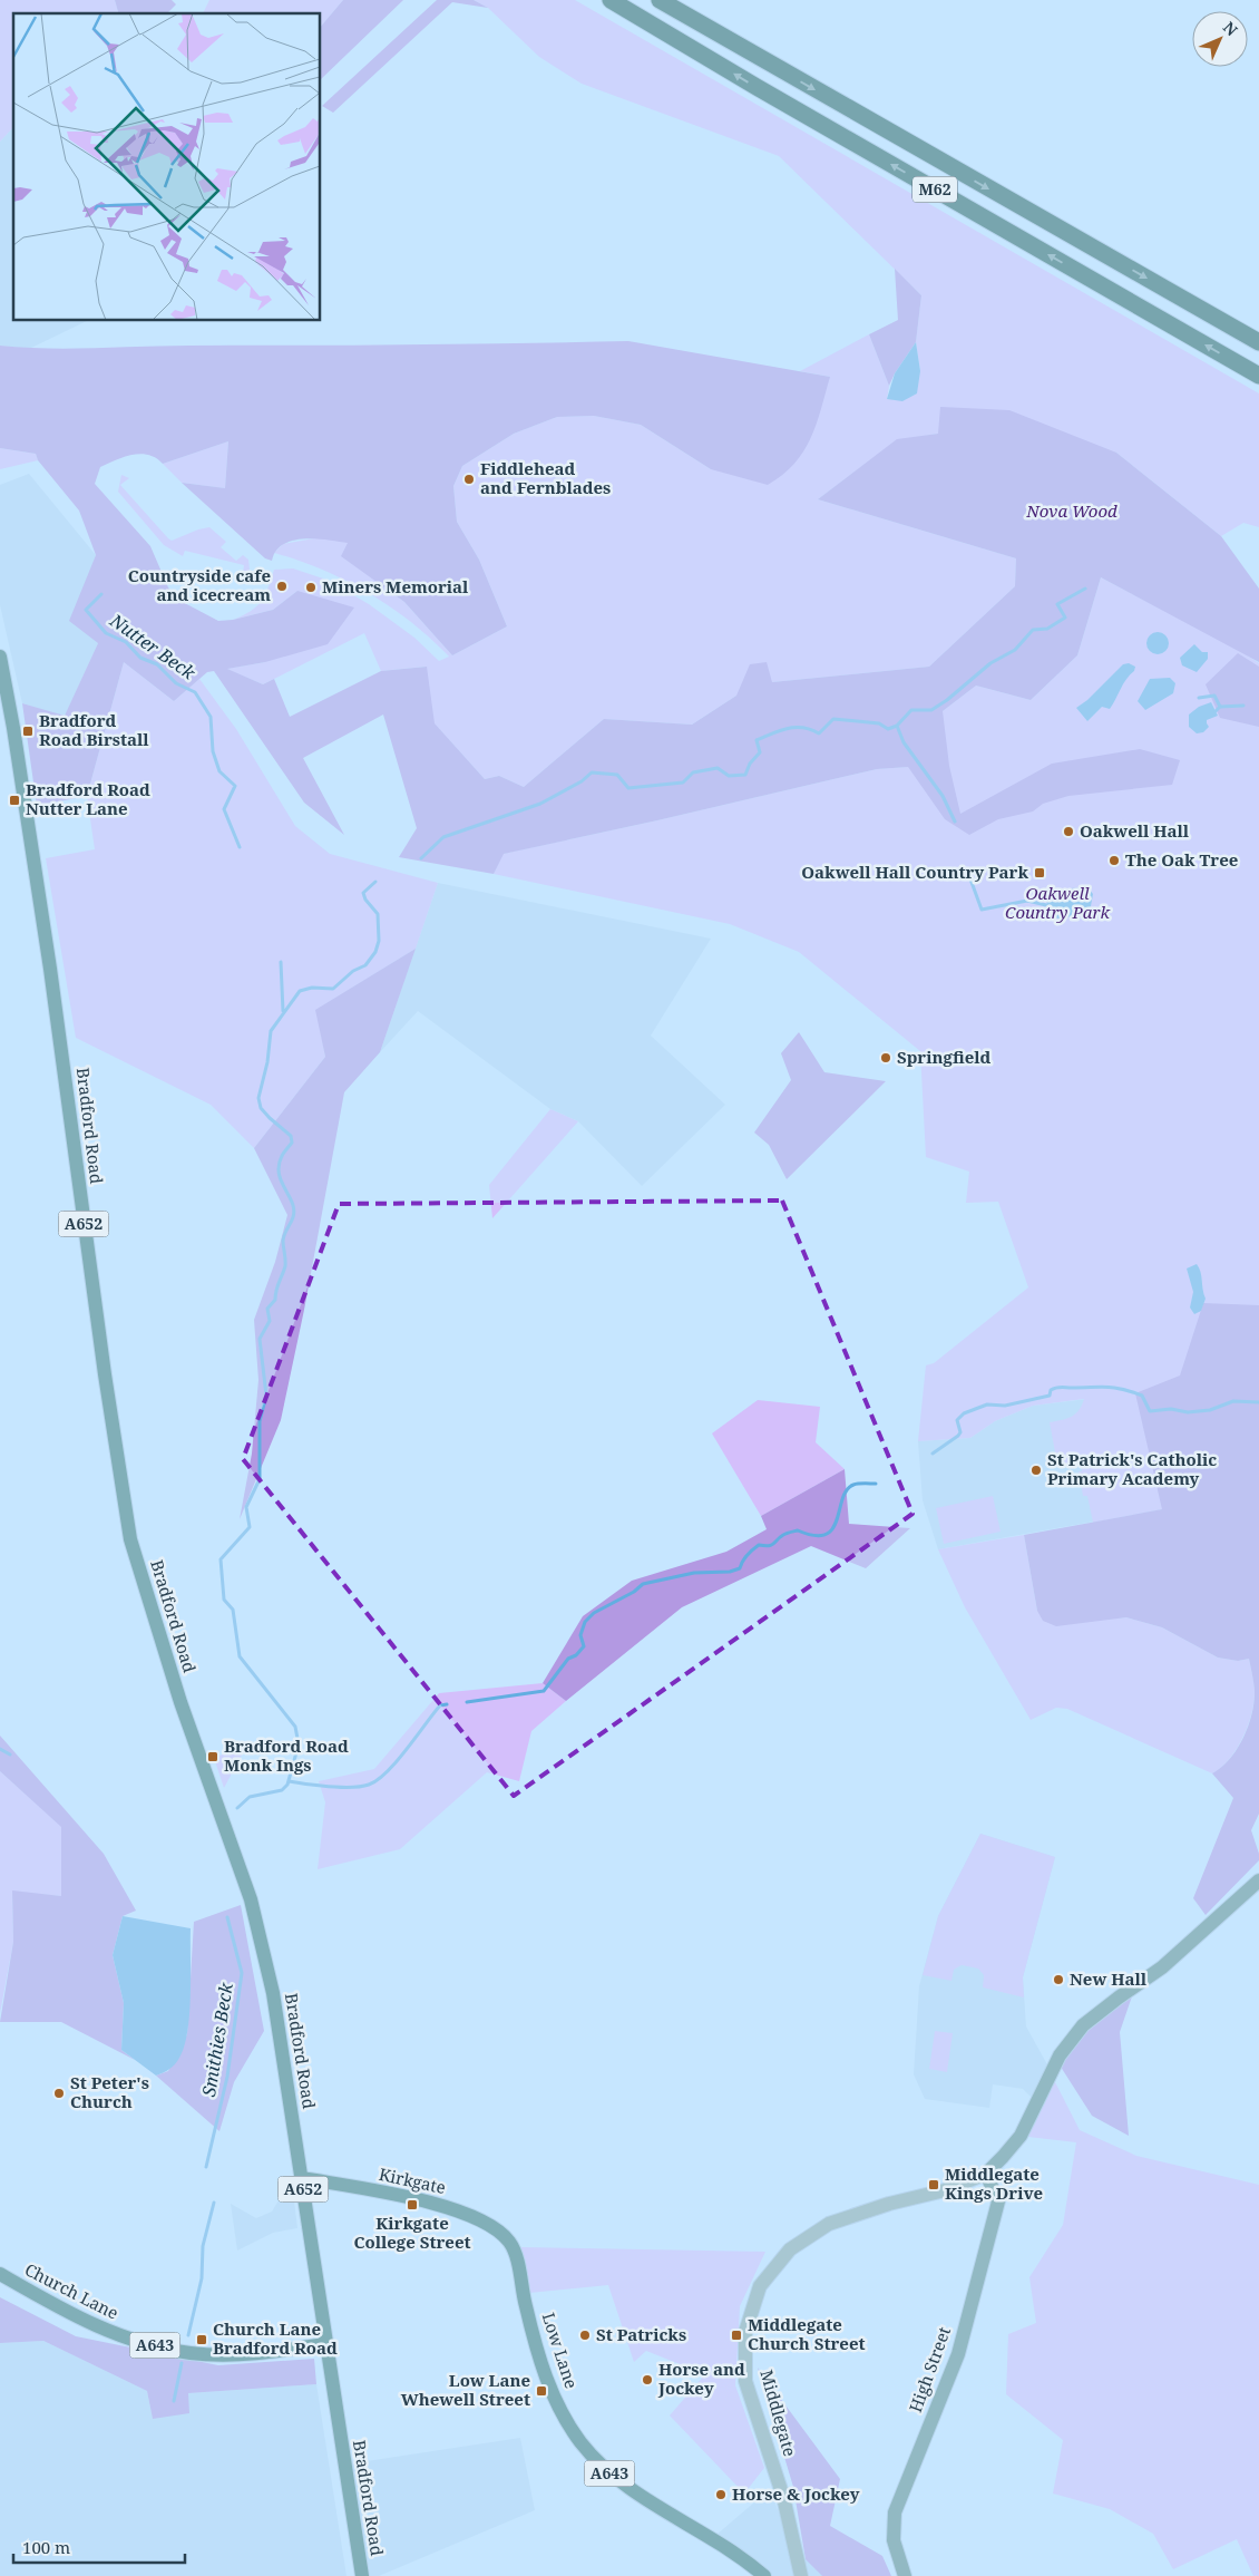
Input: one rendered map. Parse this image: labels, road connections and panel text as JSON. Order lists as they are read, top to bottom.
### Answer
{
  "streets": {
    "highway": ["M62"],
    "main road": [
      "Bradford Road",
      "A652",
      "Kirkgate",
      "Church Lane",
      "A643",
      "Low Lane",
      "High Street"
    ],
    "street": ["Middlegate"]
  },
  "crossings": [
    ["Bradford Road", "Kirkgate"],
    ["Bradford Road", "Church Lane"],
    ["Kirkgate", "Low Lane"],
    ["High Street", "Middlegate"]
  ],
  "water": ["Nutter Beck", "Smithies Beck"],
  "parks": ["Nova Wood", "Oakwell Country Park"],
  "places": {
    "other": [
      "Fiddlehead and Fernblades",
      "Countryside cafe and icecream",
      "Miners Memorial",
      "Oakwell Hall",
      "The Oak Tree",
      "Springfield",
      "St Patrick's Catholic Primary Academy",
      "New Hall",
      "St Peter's Church",
      "St Patricks",
      "Horse and Jockey",
      "Horse & Jockey"
    ],
    "transit": [
      "Bradford Road Birstall",
      "Bradford Road Nutter Lane",
      "Oakwell Hall Country Park",
      "Bradford Road Monk Ings",
      "Middlegate Kings Drive",
      "Kirkgate College Street",
      "Middlegate Church Street",
      "Church Lane Bradford Road",
      "Low Lane Whewell Street"
    ]
  },
  "scale_bar": "100 m",
  "north": "top right"
}
